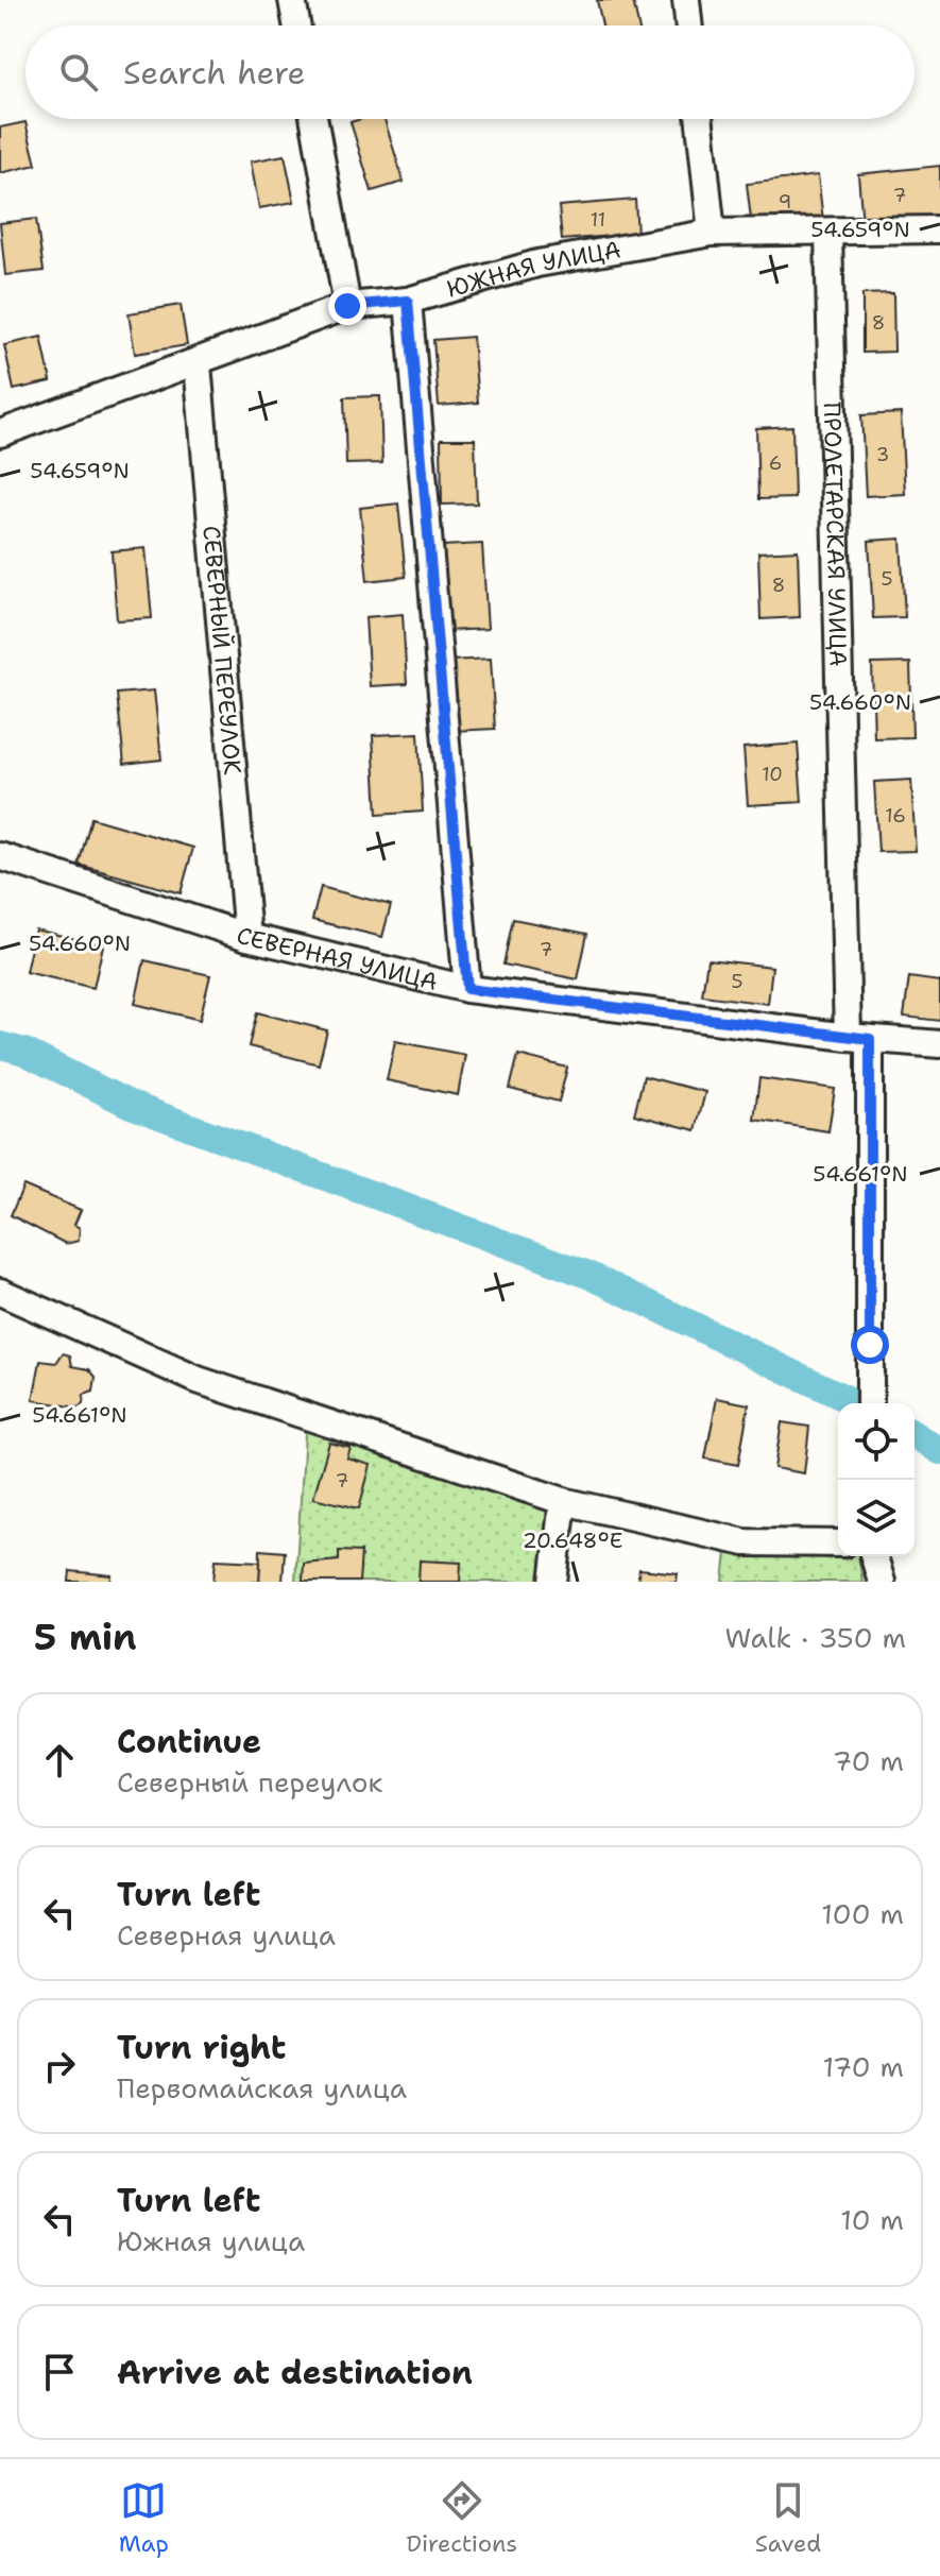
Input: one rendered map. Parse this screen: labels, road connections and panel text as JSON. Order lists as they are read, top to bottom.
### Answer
{
  "streets": {
    "street": [
      "ЮЖНАЯ УЛИЦА",
      "ПРОЛЕТАРСКАЯ УЛИЦА",
      "СЕВЕРНЫЙ ПЕРЕУЛОК",
      "СЕВЕРНАЯ УЛИЦА"
    ]
  },
  "crossings": [
    ["ЮЖНАЯ УЛИЦА", "ПРОЛЕТАРСКАЯ УЛИЦА"],
    ["ЮЖНАЯ УЛИЦА", "СЕВЕРНЫЙ ПЕРЕУЛОК"],
    ["ПРОЛЕТАРСКАЯ УЛИЦА", "СЕВЕРНАЯ УЛИЦА"],
    ["СЕВЕРНЫЙ ПЕРЕУЛОК", "СЕВЕРНАЯ УЛИЦА"]
  ],
  "house_numbers": [
    "7",
    "9",
    "11",
    "8",
    "3",
    "6",
    "5",
    "8",
    "10",
    "16",
    "7",
    "5",
    "7"
  ],
  "page": {
    "search": "Search here",
    "heading": ["5 min", "Walk · 350 m"],
    "list": [
      ["Continue", "Северный переулок", "70 m"],
      ["Turn left", "Северная улица", "100 m"],
      ["Turn right", "Первомайская улица", "170 m"],
      ["Turn left", "Южная улица", "10 m"],
      "Arrive at destination"
    ],
    "nav": ["Map", "Directions", "Saved"]
  },
  "coordinates": [
    "54.659°N",
    "54.660°N",
    "54.661°N",
    "20.648°E"
  ]
}
